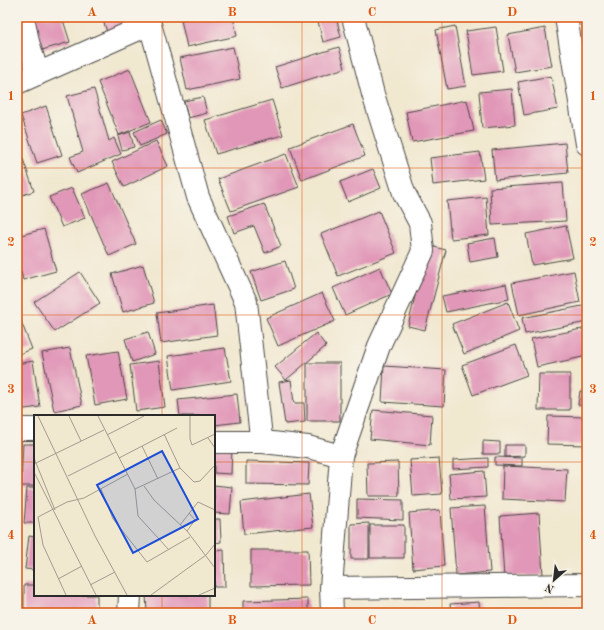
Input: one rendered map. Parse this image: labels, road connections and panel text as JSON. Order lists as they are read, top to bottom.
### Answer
{
  "north": "bottom left",
  "grid": {
    "columns": [
      "A",
      "B",
      "C",
      "D"
    ],
    "rows": [
      "1",
      "2",
      "3",
      "4"
    ]
  }
}
